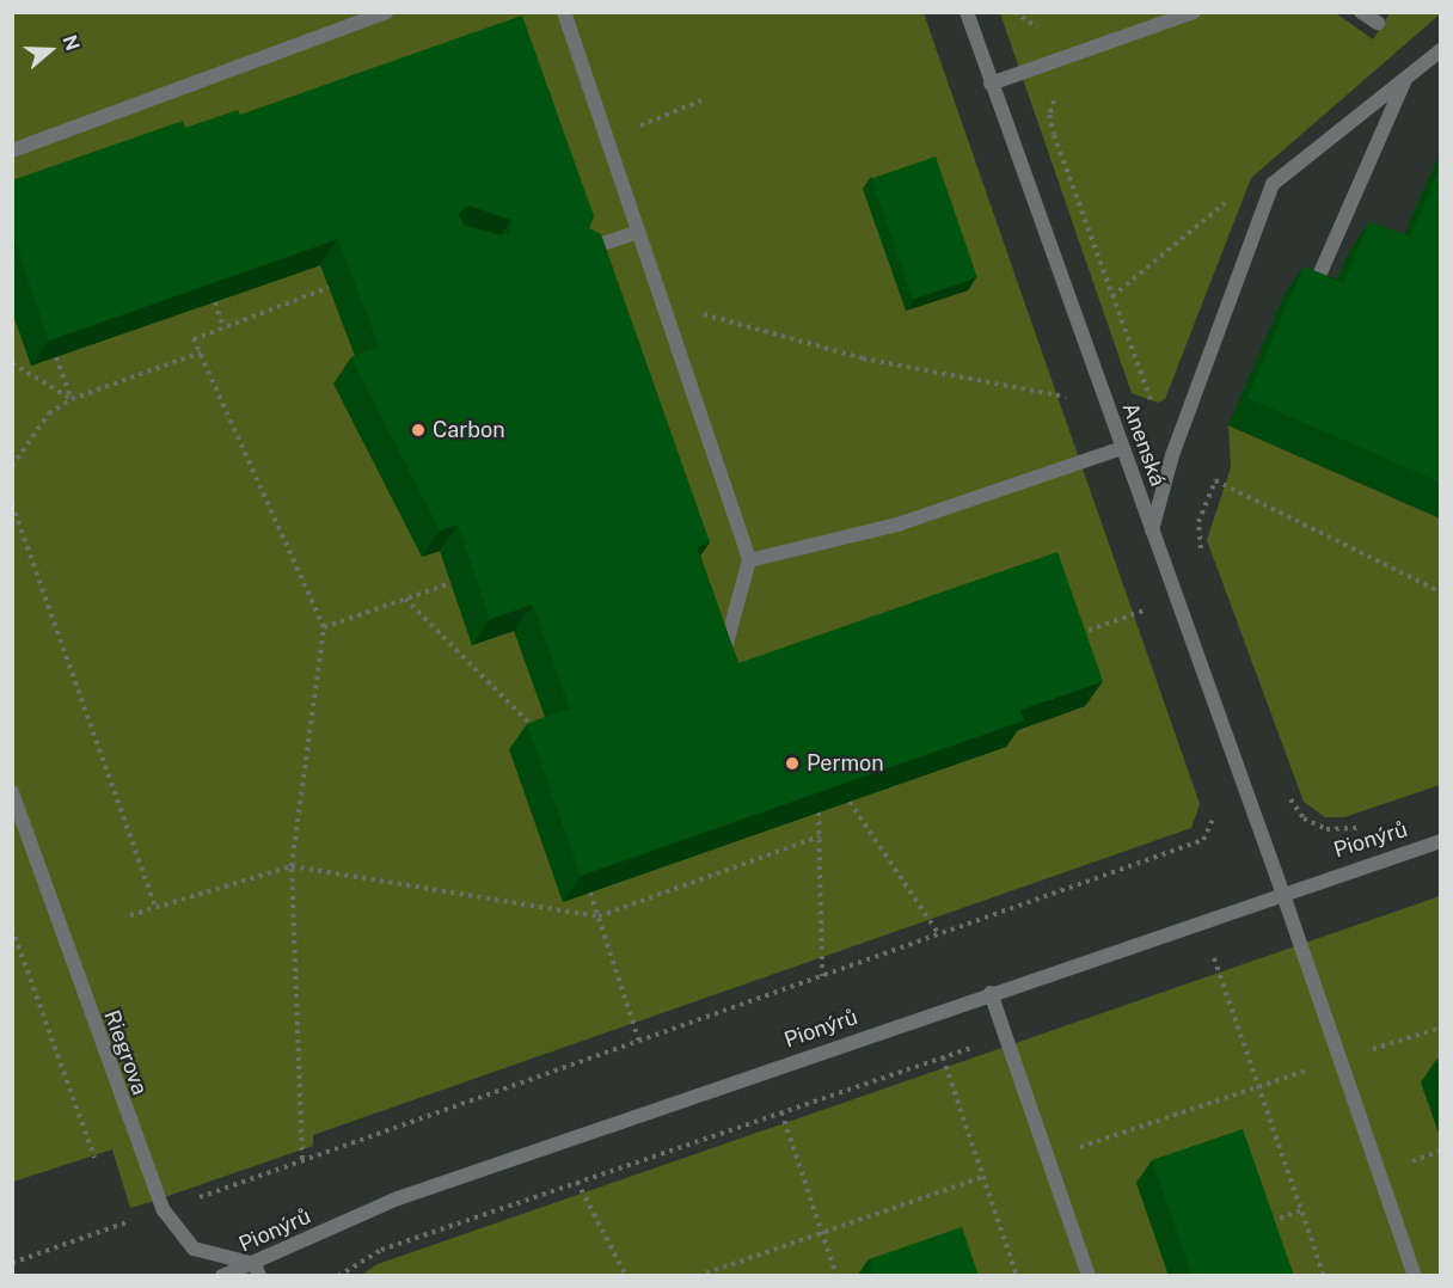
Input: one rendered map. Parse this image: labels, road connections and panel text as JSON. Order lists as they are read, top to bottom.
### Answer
{
  "streets": {
    "street": ["Anenská", "Pionýrů", "Riegrova"]
  },
  "crossings": [
    ["Anenská", "Pionýrů"],
    ["Pionýrů", "Riegrova"]
  ],
  "places": ["Carbon", "Permon"],
  "north": "right"
}
